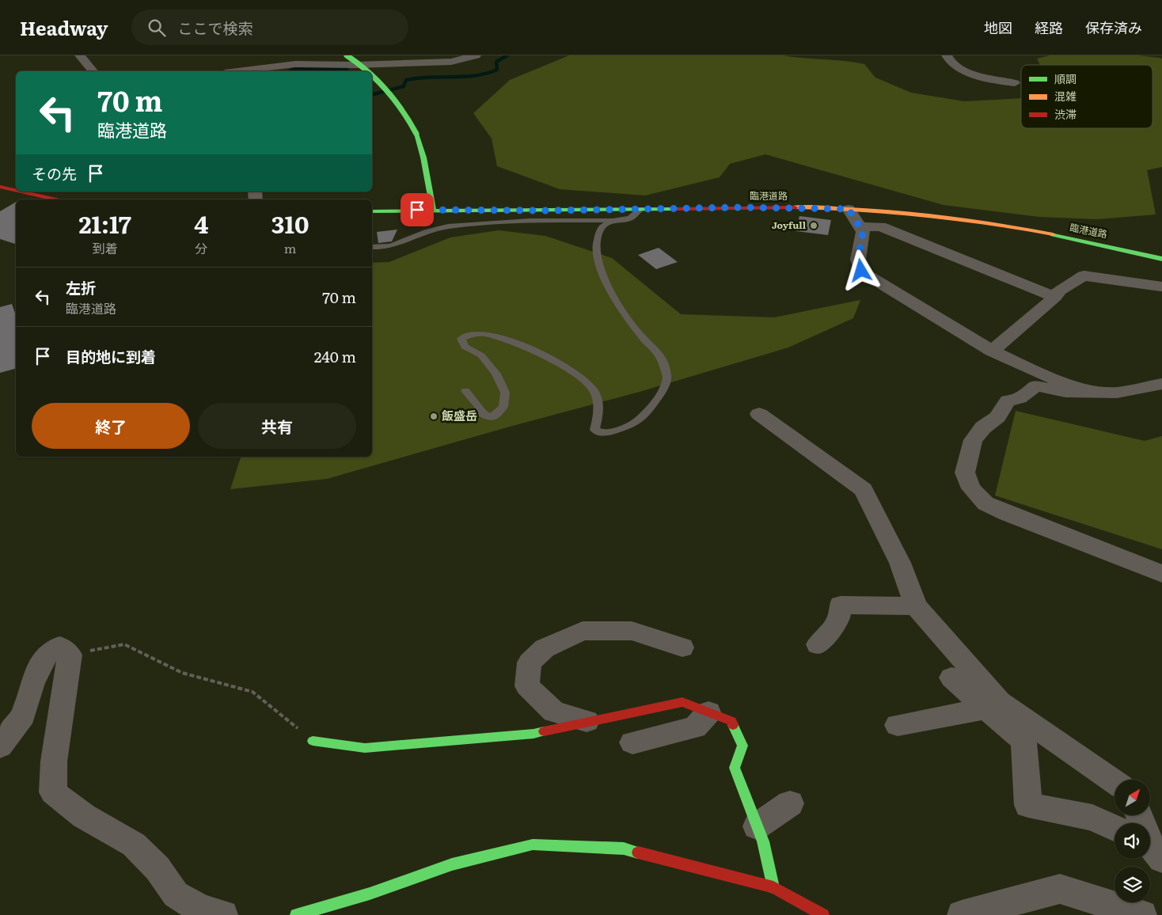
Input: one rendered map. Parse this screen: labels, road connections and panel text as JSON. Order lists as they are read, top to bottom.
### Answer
{
  "streets": {
    "main road": ["臨港道路"]
  },
  "places": ["Joyfull", "飯盛岳"],
  "legend": ["順調", "混雑", "渋滞"],
  "north": "top right",
  "page": {
    "header": "Headway",
    "search": "ここで検索",
    "nav": ["地図", "経路", "保存済み"],
    "turn": ["70 m", "臨港道路"],
    "then": "その先",
    "eta": [
      "21:17",
      "到着",
      "4",
      "分",
      "310",
      "m"
    ],
    "list": [
      {
        "name": "左折",
        "note": "臨港道路",
        "value": "70 m"
      },
      {
        "name": "目的地に到着",
        "value": "240 m"
      }
    ],
    "buttons": ["終了", "共有"]
  }
}
